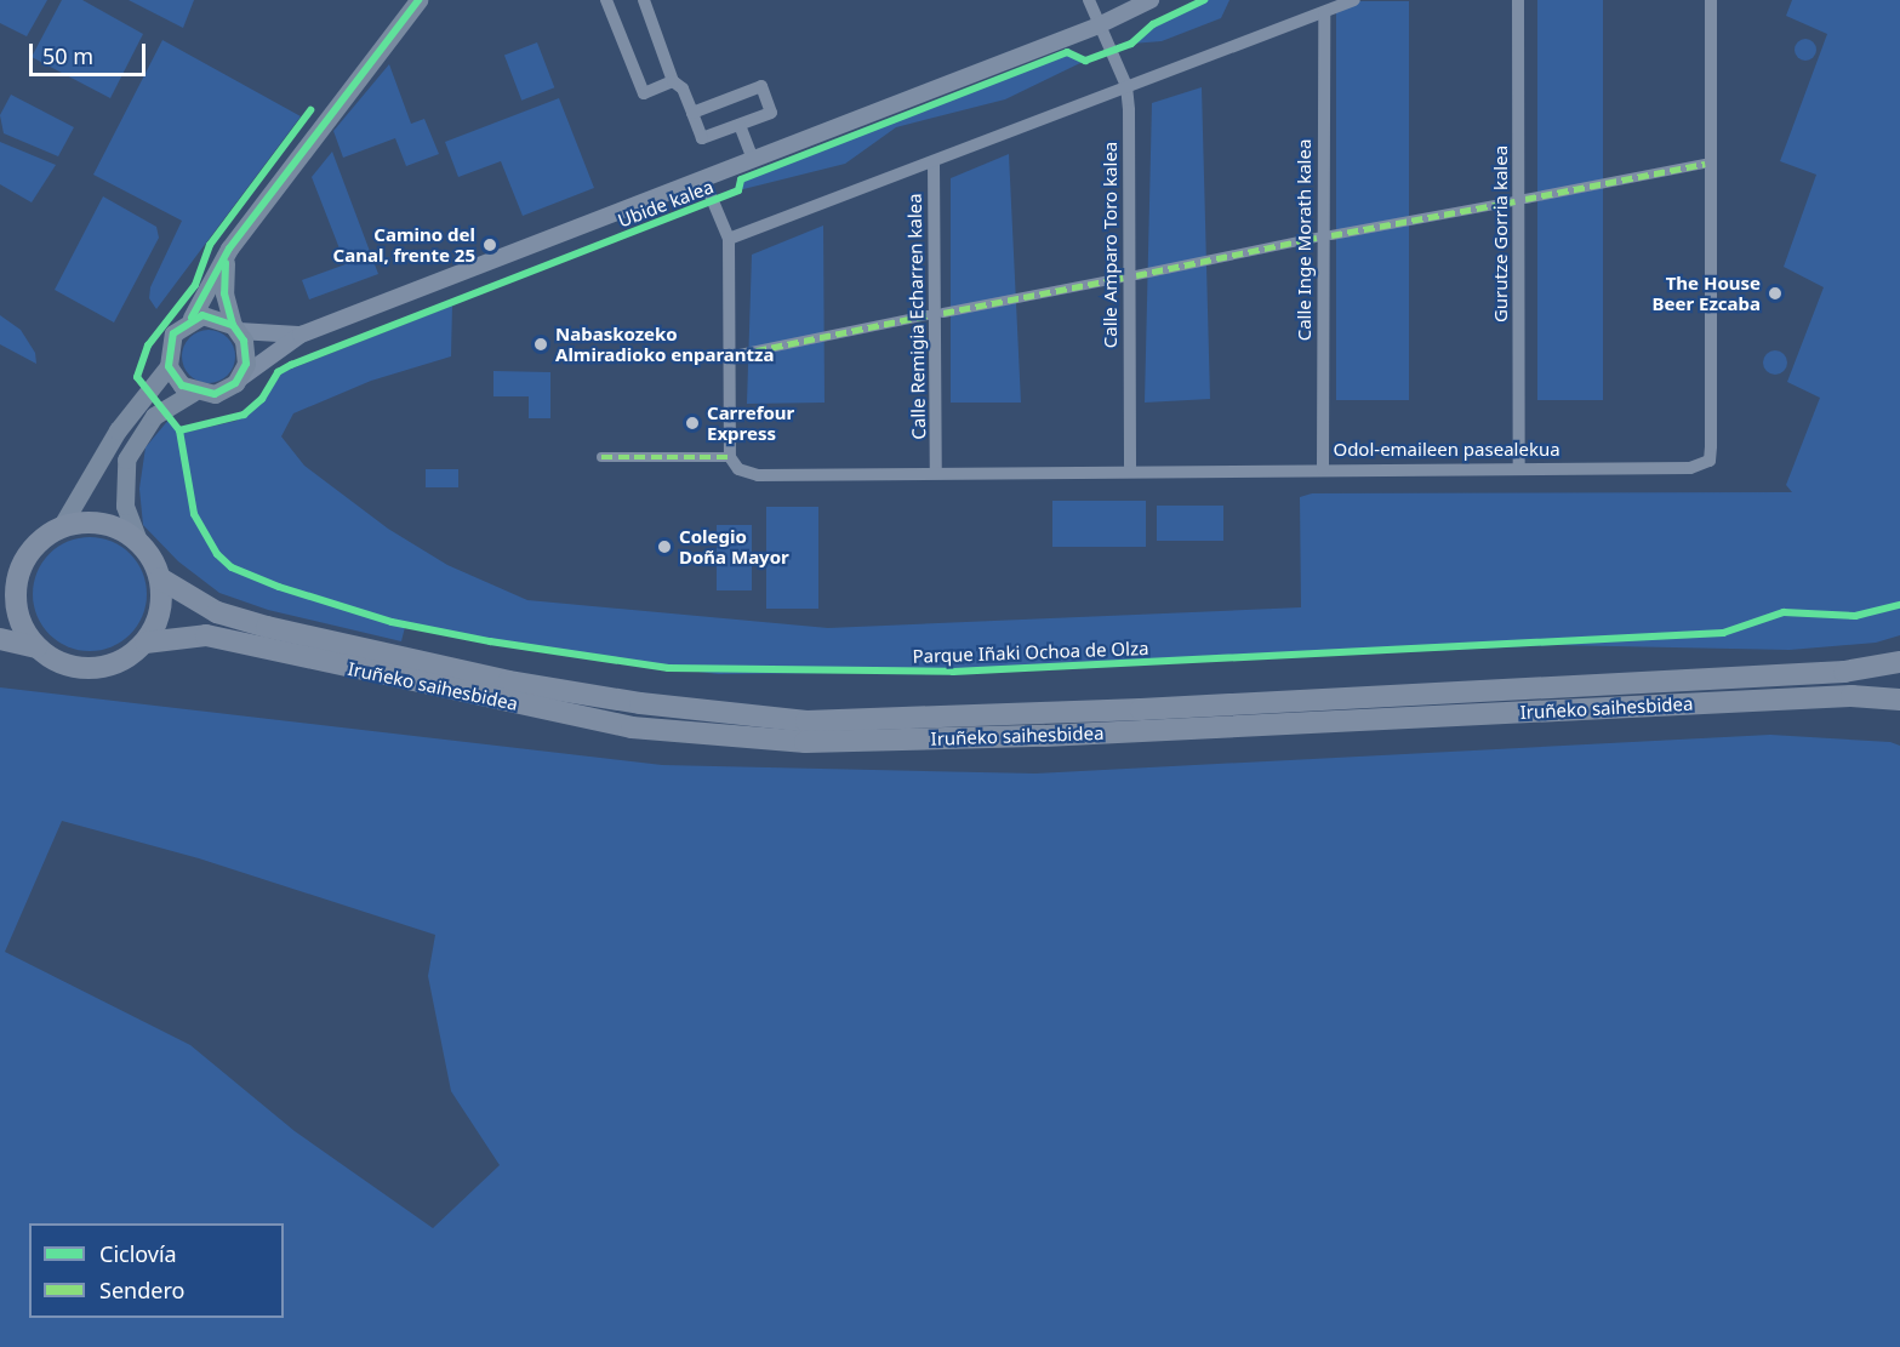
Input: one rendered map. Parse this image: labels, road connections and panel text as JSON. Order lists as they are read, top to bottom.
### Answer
{
  "streets": {
    "highway": ["Iruñeko saihesbidea"],
    "street": [
      "Ubide kalea",
      "Gurutze Gorria kalea",
      "Calle Inge Morath kalea",
      "Calle Amparo Toro kalea",
      "Calle Remigia Echarren kalea",
      "Odol-emaileen pasealekua"
    ],
    "cycle path": ["Parque Iñaki Ochoa de Olza"]
  },
  "crossings": [
    ["Ubide kalea", "Calle Amparo Toro kalea"],
    ["Gurutze Gorria kalea", "Odol-emaileen pasealekua"],
    ["Calle Inge Morath kalea", "Odol-emaileen pasealekua"],
    ["Calle Amparo Toro kalea", "Odol-emaileen pasealekua"],
    ["Calle Remigia Echarren kalea", "Odol-emaileen pasealekua"]
  ],
  "places": [
    "Camino del Canal, frente 25",
    "The House Beer Ezcaba",
    "Nabaskozeko Almiradioko enparantza",
    "Carrefour Express",
    "Colegio Doña Mayor"
  ],
  "legend": ["Ciclovía", "Sendero"],
  "scale_bar": "50 m"
}
